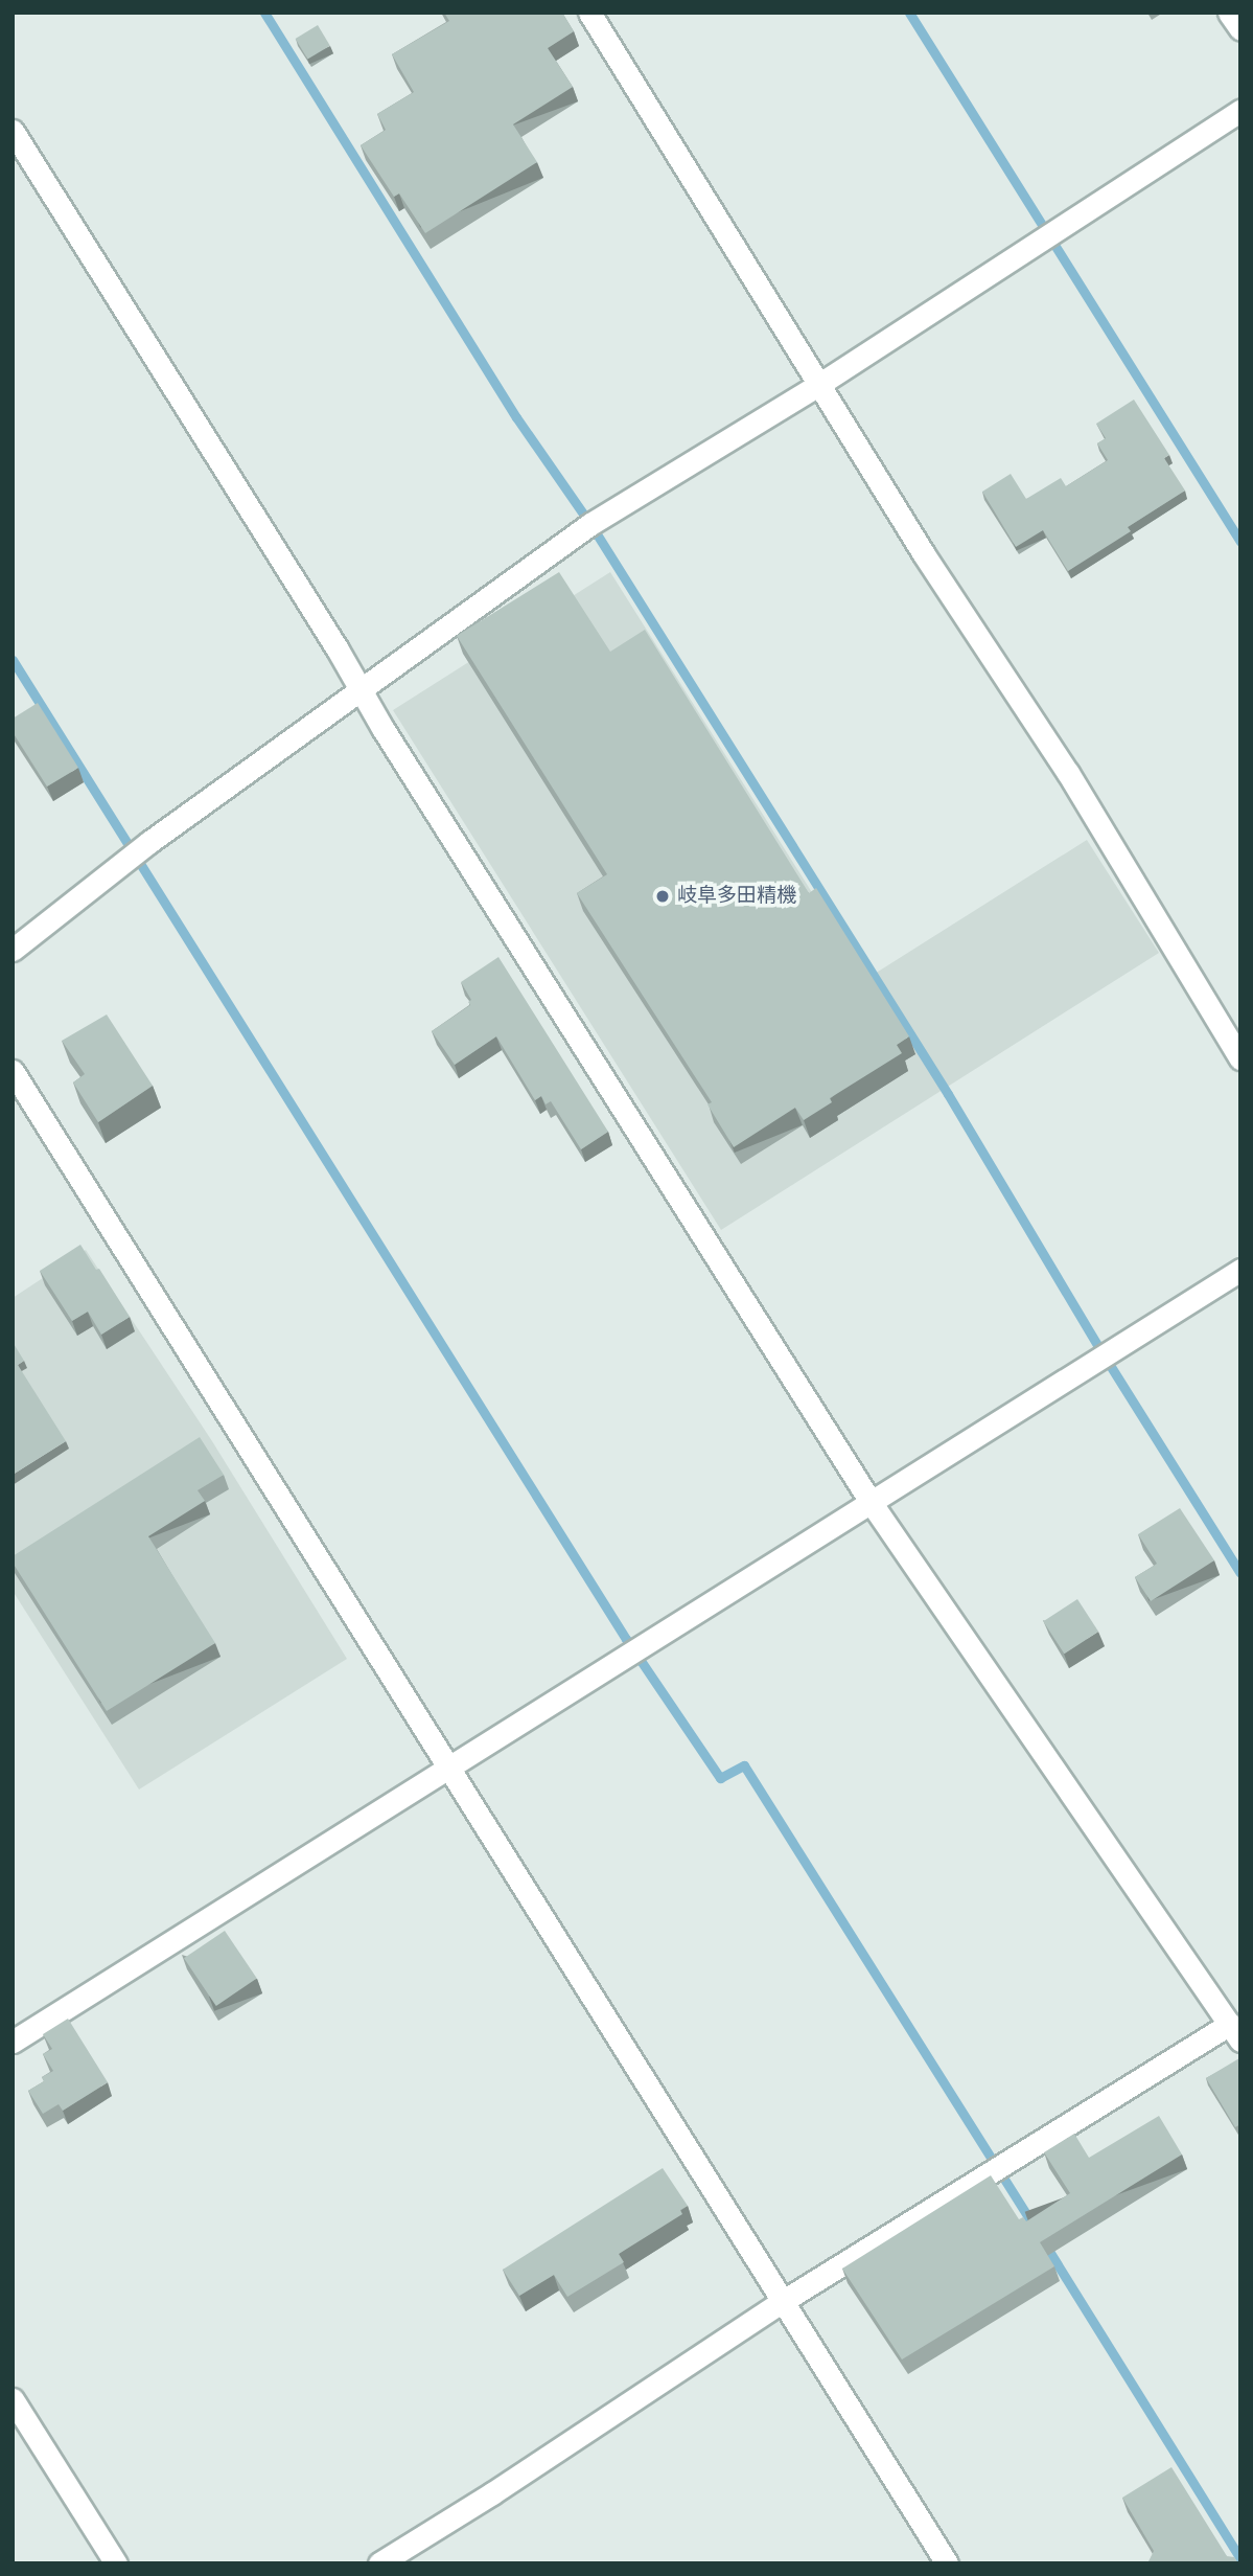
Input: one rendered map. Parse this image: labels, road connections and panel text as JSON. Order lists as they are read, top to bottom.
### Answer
{
  "places": ["岐阜多田精機"]
}
